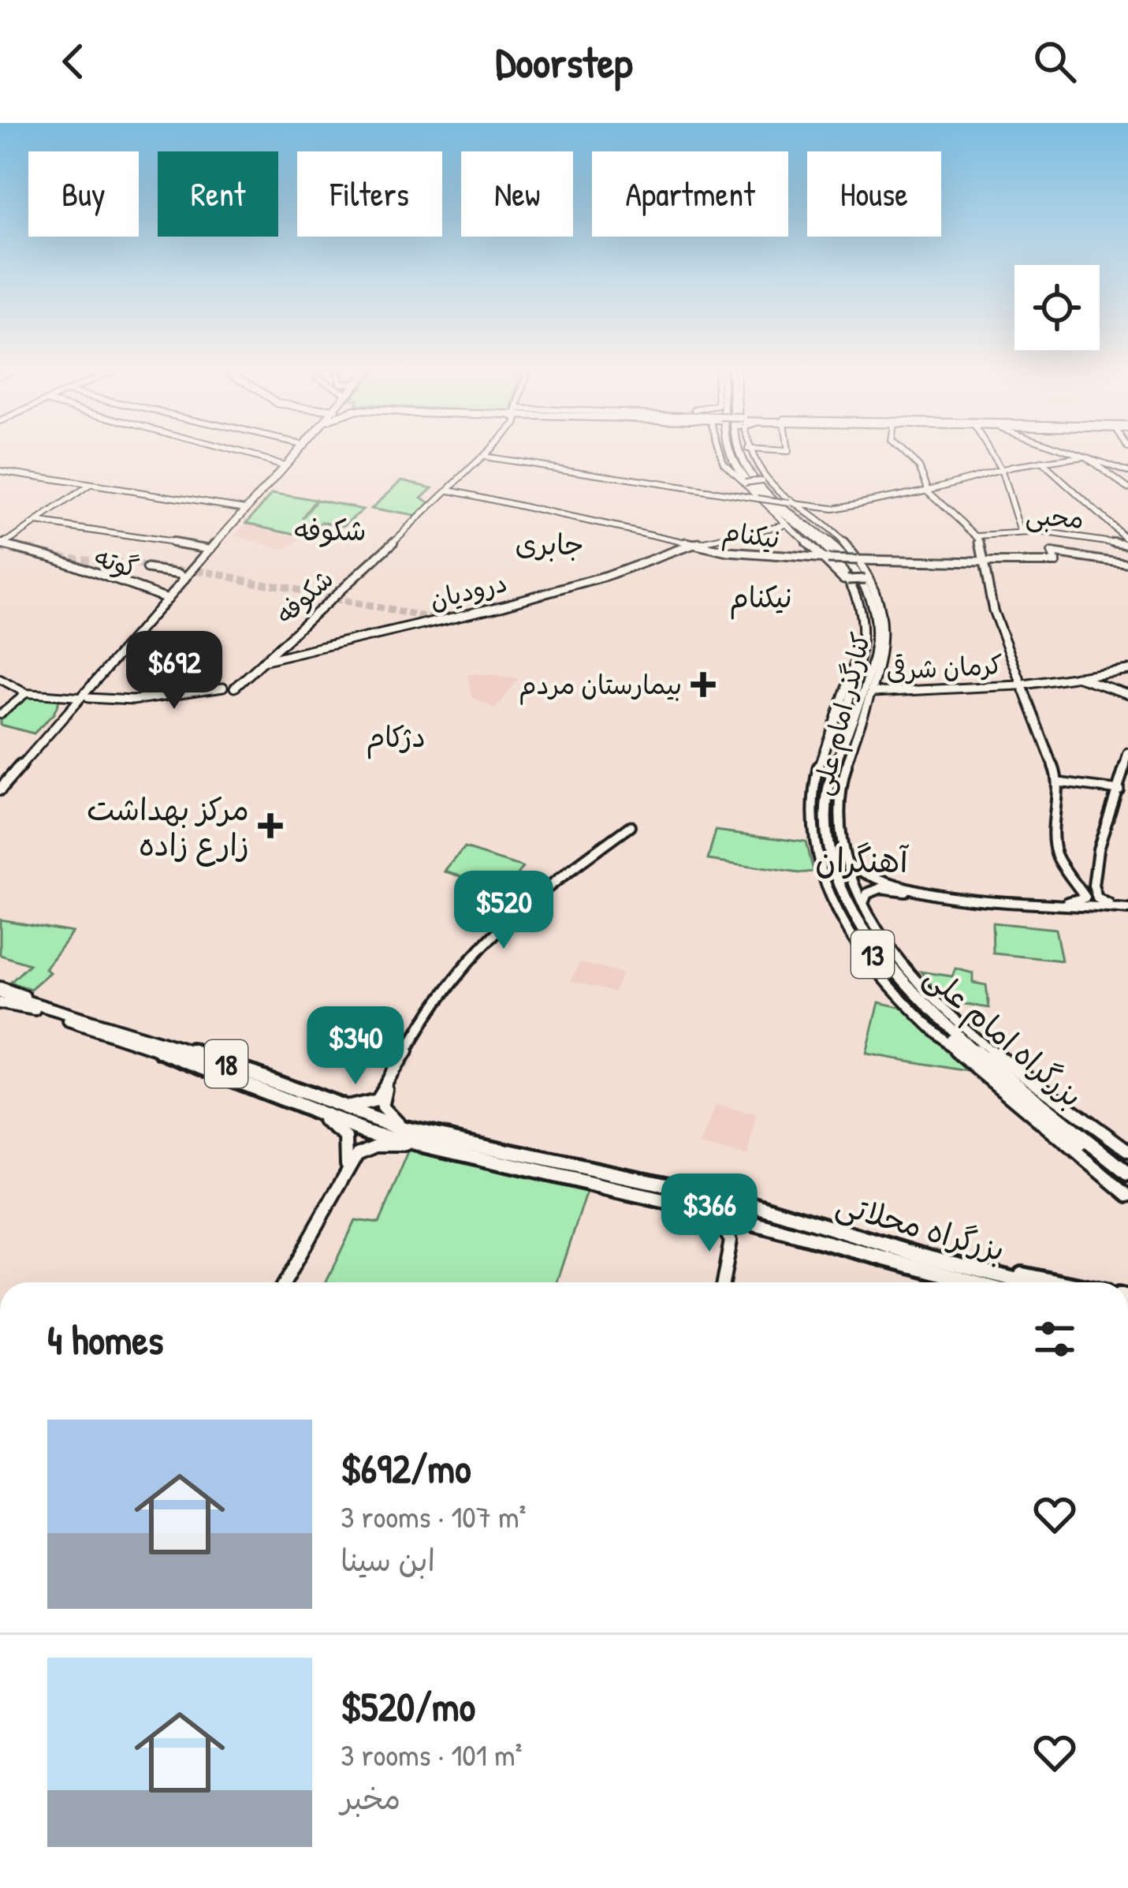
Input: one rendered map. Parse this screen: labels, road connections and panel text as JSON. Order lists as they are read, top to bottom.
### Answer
{
  "streets": {
    "main road": [
      "نیکنام",
      "گوته",
      "درودیان",
      "شکوفه",
      "کرمان شرقی",
      "کنارگذر امام علی",
      "13",
      "بزرگراه امام علی",
      "18",
      "بزرگراه محلاتی"
    ],
    "street": ["محبی"]
  },
  "crossings": [
    ["نیکنام", "درودیان"],
    ["نیکنام", "شکوفه"],
    ["نیکنام", "کنارگذر امام علی"],
    ["نیکنام", "بزرگراه امام علی"],
    ["درودیان", "شکوفه"],
    ["درودیان", "کنارگذر امام علی"],
    ["کرمان شرقی", "کنارگذر امام علی"],
    ["کنارگذر امام علی", "بزرگراه امام علی"],
    ["13", "بزرگراه امام علی"]
  ],
  "districts": [
    "شکوفه",
    "جابری",
    "نیکنام",
    "دژکام",
    "آهنگران"
  ],
  "places": {
    "health": ["بیمارستان مردم", "مرکز بهداشت زارع زاده"]
  },
  "page": {
    "header": "Doorstep",
    "chip": [
      "Buy",
      "Rent",
      "Filters",
      "New",
      "Apartment",
      "House"
    ],
    "price": [
      "$692",
      "$520",
      "$340",
      "$366"
    ],
    "heading": "4 homes",
    "list": [
      {
        "name": "$692/mo",
        "note": "3 rooms · 107 m² · ابن سینا"
      },
      {
        "name": "$520/mo",
        "note": "3 rooms · 101 m² · مخبر"
      }
    ]
  }
}
